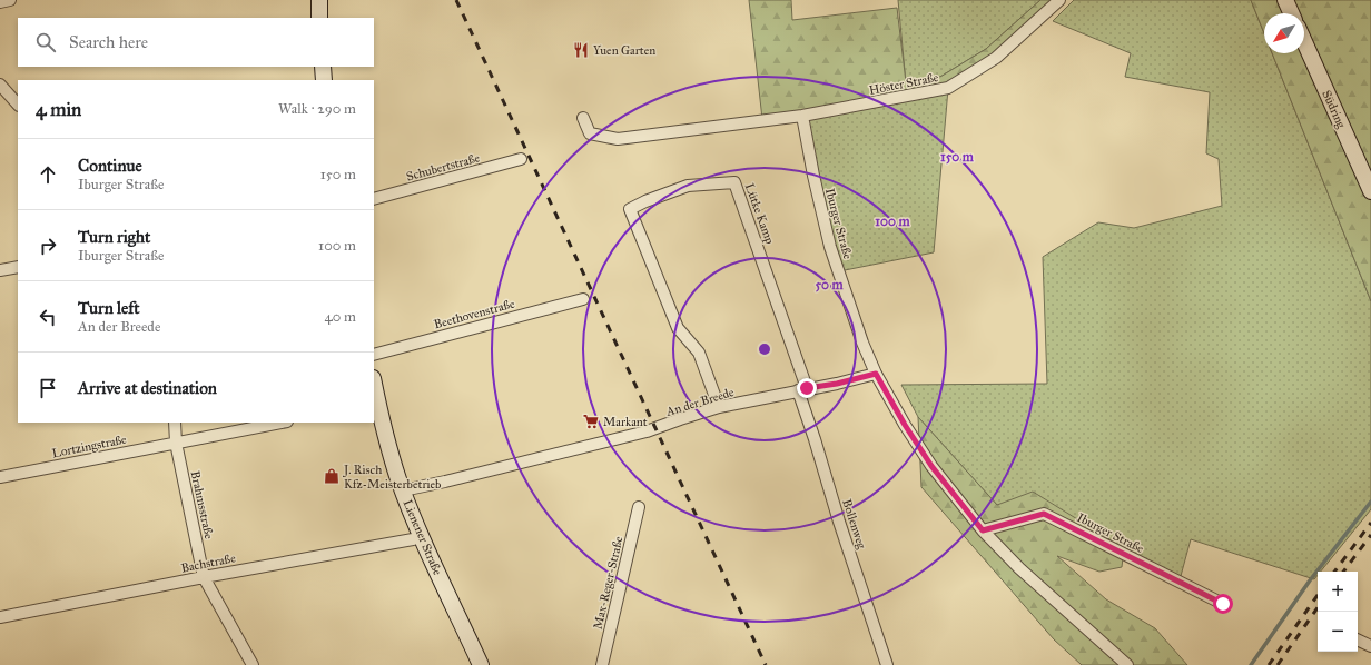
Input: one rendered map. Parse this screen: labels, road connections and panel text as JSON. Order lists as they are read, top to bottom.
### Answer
{
  "streets": {
    "street": [
      "Höster Straße",
      "Südring",
      "Schubertstraße",
      "Lütke Kamp",
      "Iburger Straße",
      "Beethovenstraße",
      "An der Breede",
      "Lortzingstraße",
      "Brahmsstraße",
      "Bollenweg",
      "Lienener Straße",
      "Bachstraße",
      "Max-Reger-Straße"
    ]
  },
  "crossings": [
    ["Höster Straße", "Iburger Straße"],
    ["Lütke Kamp", "An der Breede"],
    ["Lütke Kamp", "Bollenweg"],
    ["Iburger Straße", "An der Breede"],
    ["An der Breede", "Bollenweg"],
    ["An der Breede", "Lienener Straße"],
    ["Lortzingstraße", "Brahmsstraße"],
    ["Brahmsstraße", "Bachstraße"],
    ["Lienener Straße", "Bachstraße"]
  ],
  "places": {
    "restaurant": ["Yuen Garten"],
    "supermarket": ["Markant"],
    "shop": ["J. Risch Kfz-Meisterbetrieb"]
  },
  "north": "bottom left",
  "page": {
    "search": "Search here",
    "heading": ["4 min", "Walk · 290 m"],
    "list": [
      ["Continue", "Iburger Straße", "150 m"],
      ["Turn right", "Iburger Straße", "100 m"],
      ["Turn left", "An der Breede", "40 m"],
      "Arrive at destination"
    ],
    "map_buttons": ["+", "−"]
  },
  "rings": ["150 m", "100 m", "50 m"]
}
